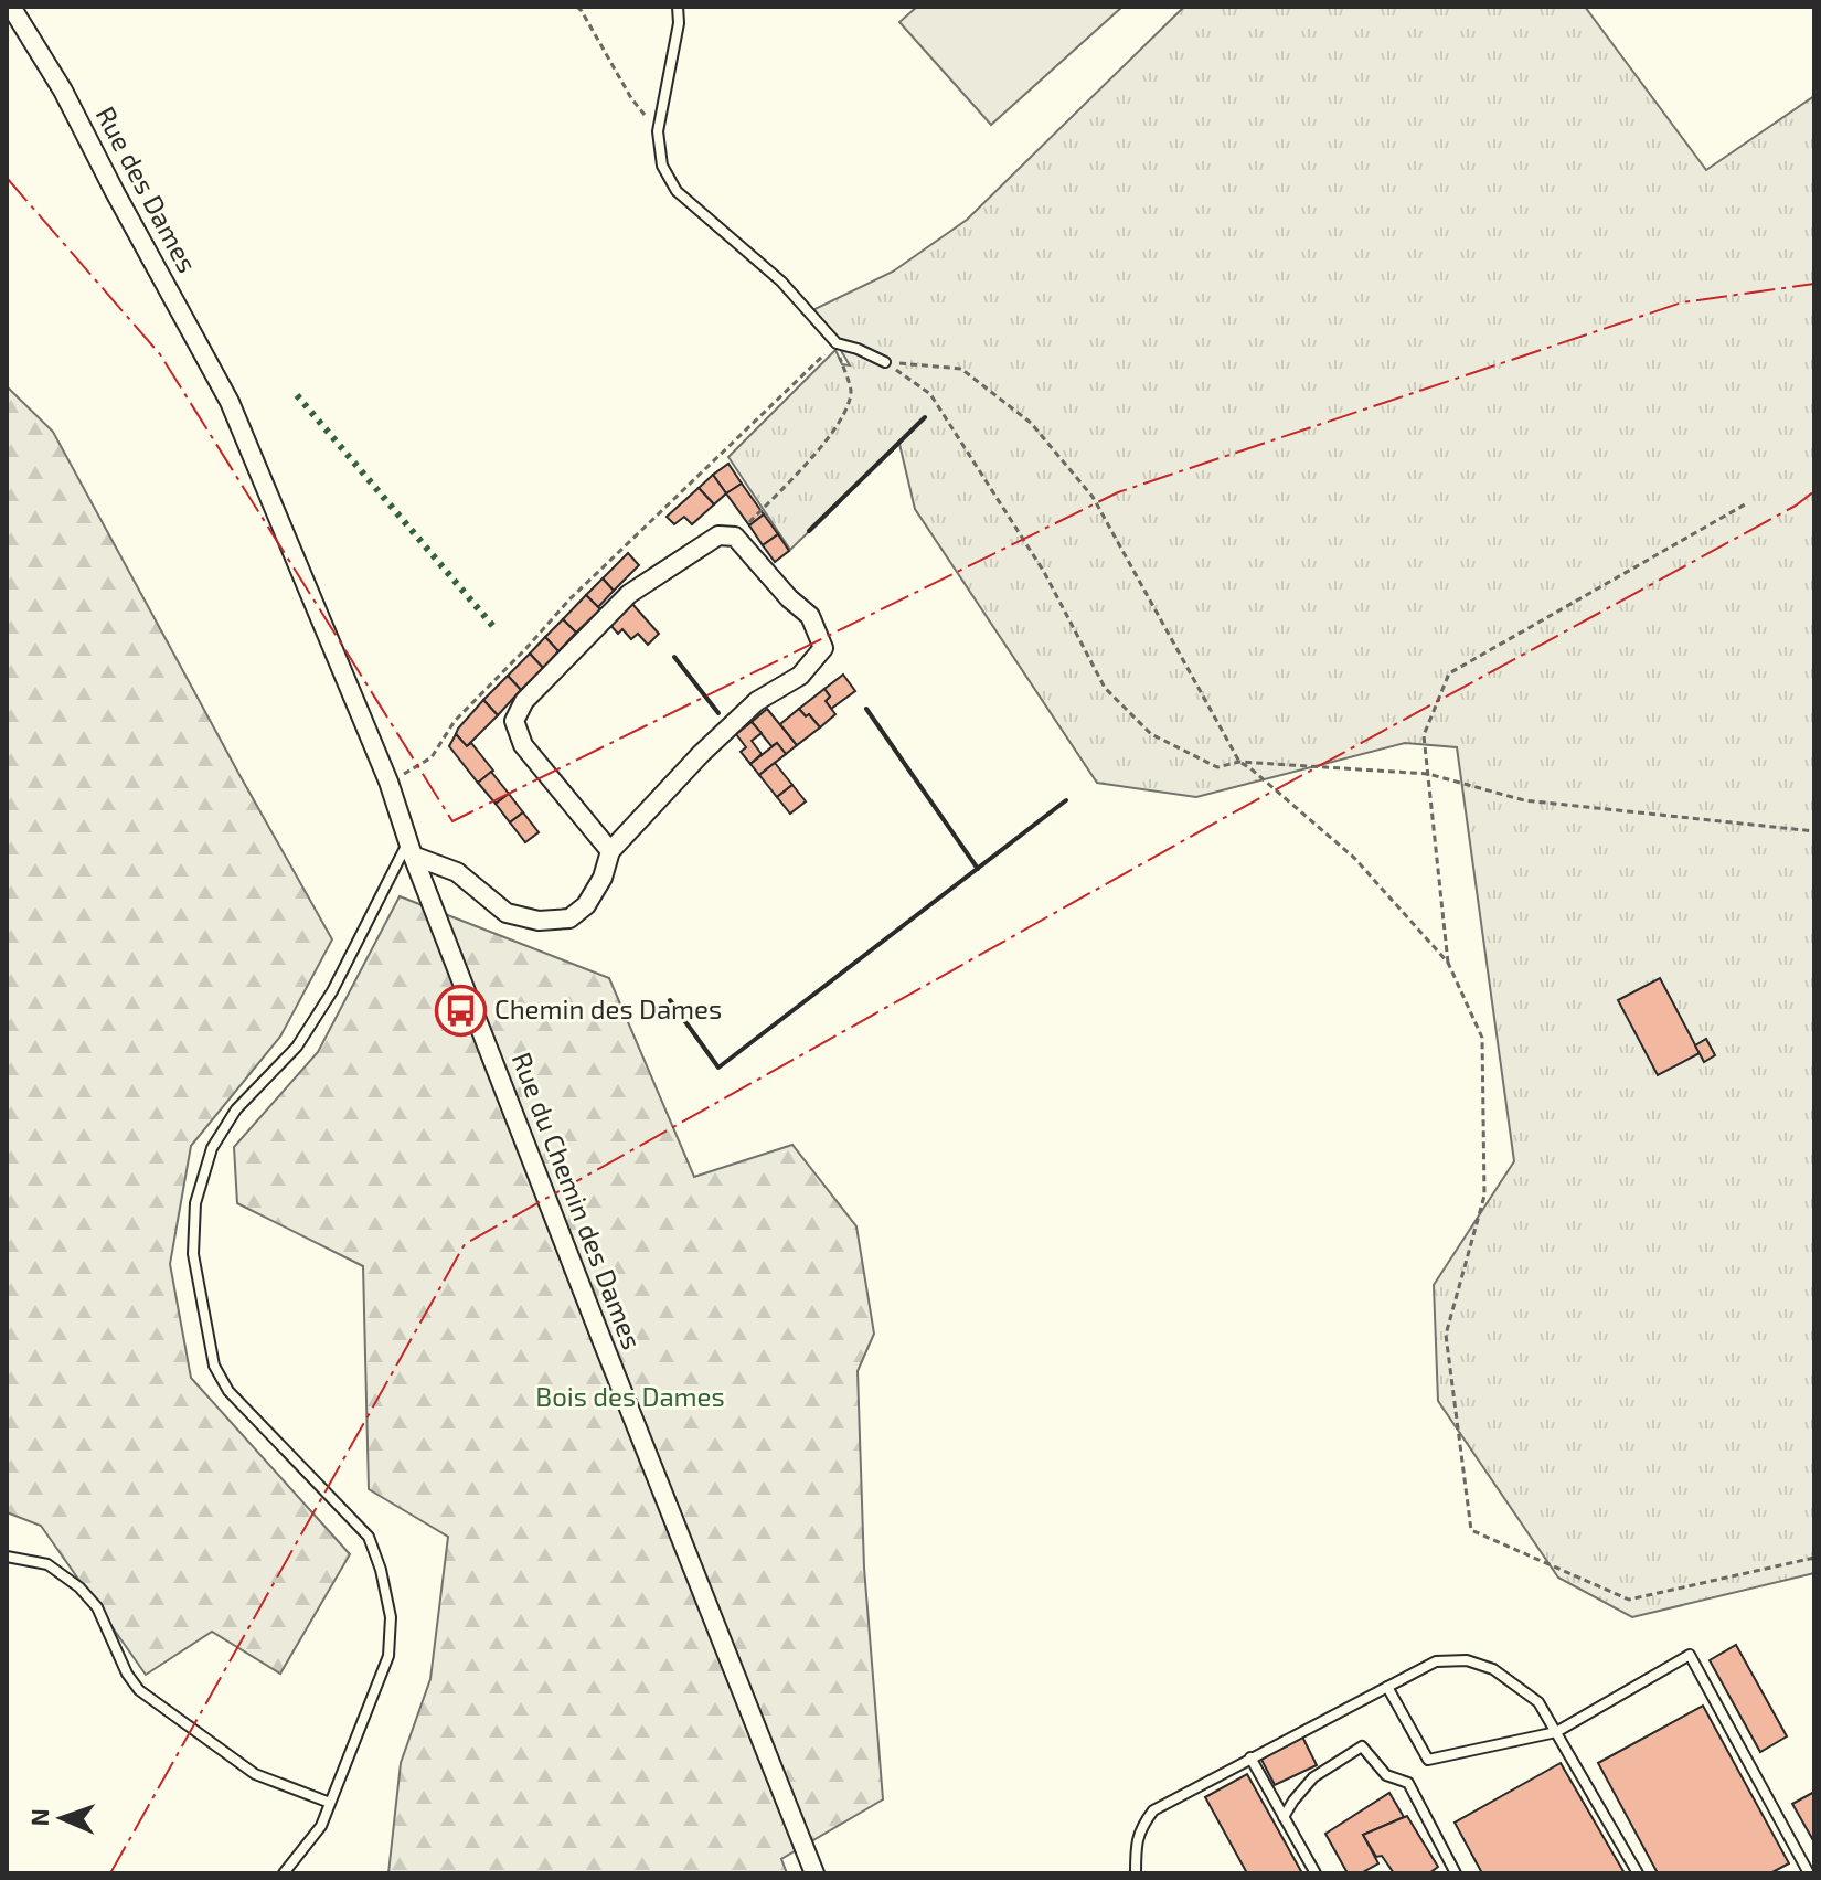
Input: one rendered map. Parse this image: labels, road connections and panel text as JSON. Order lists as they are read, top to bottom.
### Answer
{
  "streets": {
    "street": ["Rue des Dames", "Rue du Chemin des Dames"]
  },
  "crossings": [
    ["Rue des Dames", "Rue du Chemin des Dames"]
  ],
  "parks": ["Bois des Dames"],
  "places": {
    "bus stop": ["Chemin des Dames"]
  },
  "north": "left"
}
